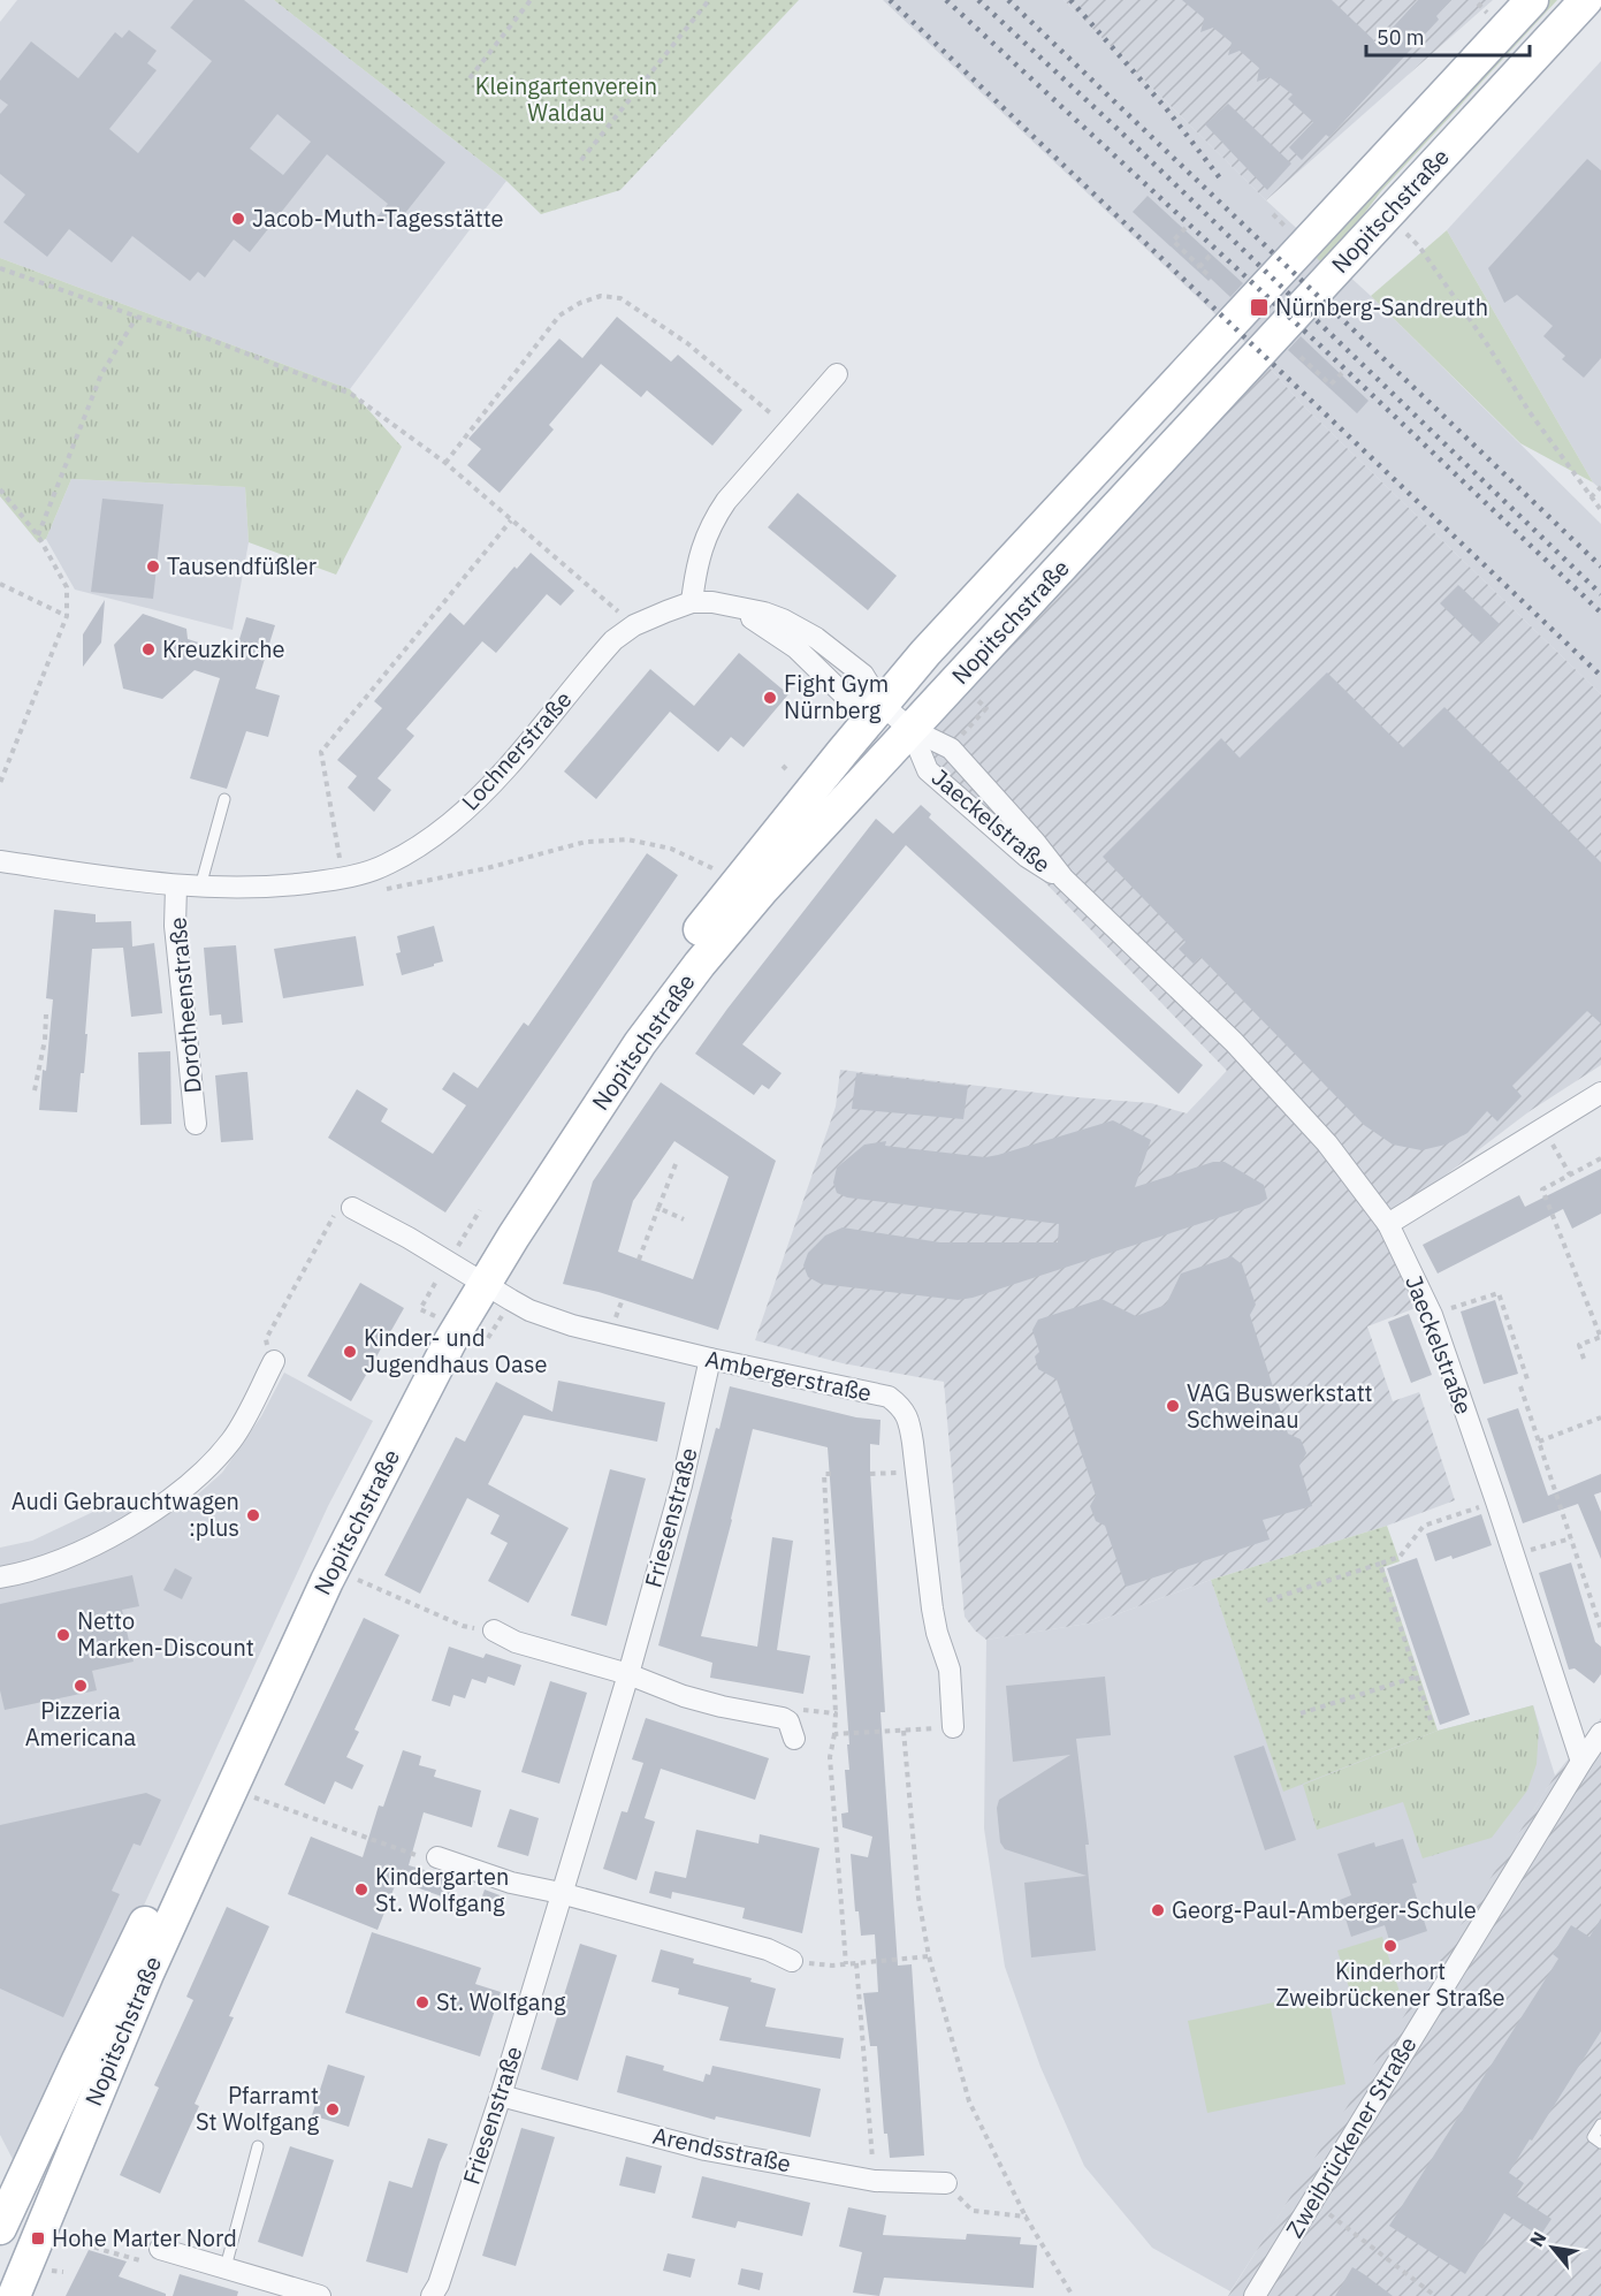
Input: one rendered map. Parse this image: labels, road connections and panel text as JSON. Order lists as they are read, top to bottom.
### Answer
{
  "streets": {
    "main road": ["Nopitschstraße"],
    "street": [
      "Lochnerstraße",
      "Jaeckelstraße",
      "Dorotheenstraße",
      "Ambergerstraße",
      "Friesenstraße",
      "Zweibrückener Straße",
      "Arendsstraße"
    ]
  },
  "crossings": [
    ["Nopitschstraße", "Lochnerstraße"],
    ["Nopitschstraße", "Jaeckelstraße"],
    ["Nopitschstraße", "Ambergerstraße"],
    ["Lochnerstraße", "Jaeckelstraße"],
    ["Lochnerstraße", "Dorotheenstraße"],
    ["Jaeckelstraße", "Zweibrückener Straße"],
    ["Ambergerstraße", "Friesenstraße"],
    ["Friesenstraße", "Arendsstraße"]
  ],
  "parks": ["Kleingartenverein Waldau"],
  "places": {
    "other": [
      "Jacob-Muth-Tagesstätte",
      "Tausendfüßler",
      "Kreuzkirche",
      "Fight Gym Nürnberg",
      "Kinder- und Jugendhaus Oase",
      "VAG Buswerkstatt Schweinau",
      "Audi Gebrauchtwagen :plus",
      "Netto Marken-Discount",
      "Pizzeria Americana",
      "Kindergarten St. Wolfgang",
      "Georg-Paul-Amberger-Schule",
      "Kinderhort Zweibrückener Straße",
      "St. Wolfgang",
      "Pfarramt St Wolfgang"
    ],
    "transit": ["Nürnberg-Sandreuth", "Hohe Marter Nord"]
  },
  "scale_bar": "50 m",
  "north": "top left"
}
